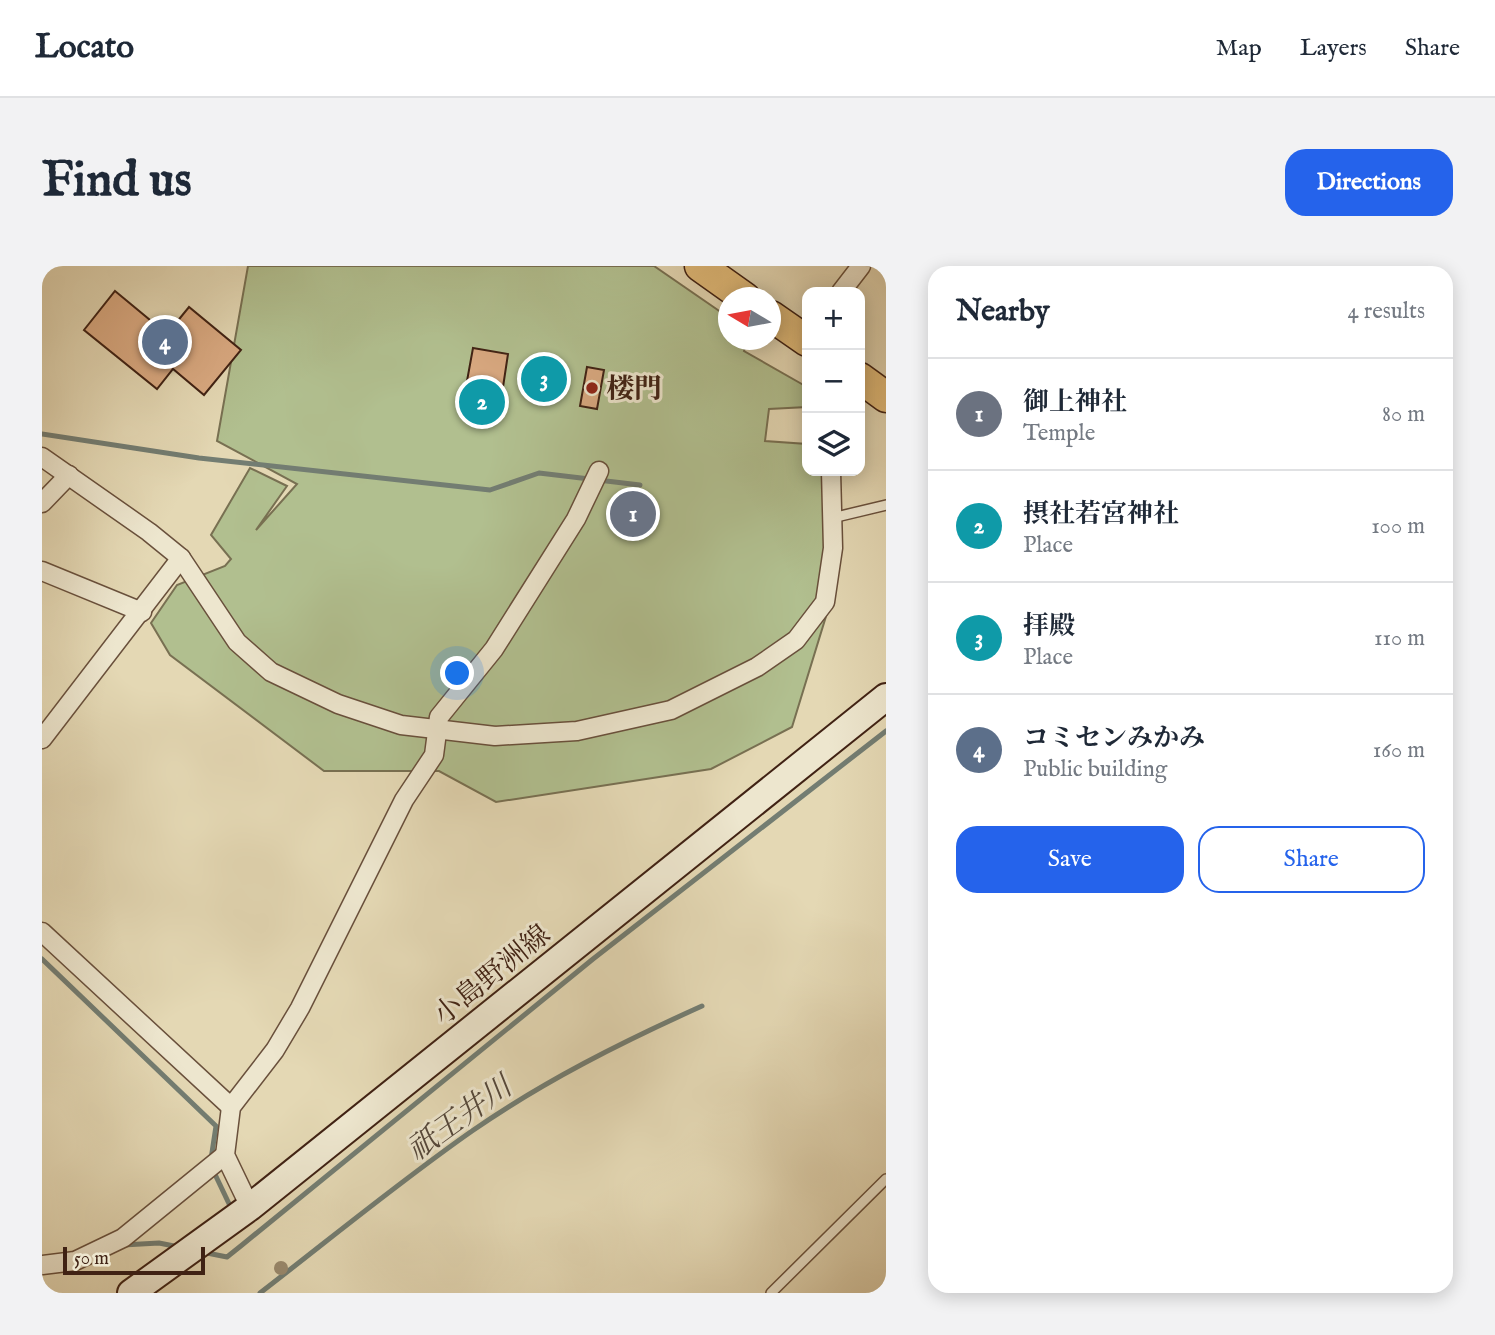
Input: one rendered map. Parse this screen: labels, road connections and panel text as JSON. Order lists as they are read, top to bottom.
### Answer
{
  "streets": {
    "main road": ["小島野洲線"]
  },
  "water": ["祇王井川"],
  "places": ["楼門"],
  "scale_bar": "50 m",
  "north": "left",
  "page": {
    "header": "Locato",
    "nav": ["Map", "Layers", "Share"],
    "buttons": [
      "Directions",
      ["Save", "Share"]
    ],
    "title": "Find us",
    "heading": ["Nearby", "4 results"],
    "map_buttons": ["+", "−"],
    "pins": [
      "4",
      "3",
      "2",
      "1"
    ],
    "list": [
      {
        "mark": "1",
        "name": "御上神社",
        "note": "Temple",
        "value": "80 m"
      },
      {
        "mark": "2",
        "name": "摂社若宮神社",
        "note": "Place",
        "value": "100 m"
      },
      {
        "mark": "3",
        "name": "拝殿",
        "note": "Place",
        "value": "110 m"
      },
      {
        "mark": "4",
        "name": "コミセンみかみ",
        "note": "Public building",
        "value": "160 m"
      }
    ],
    "scale": "50 m"
  }
}
